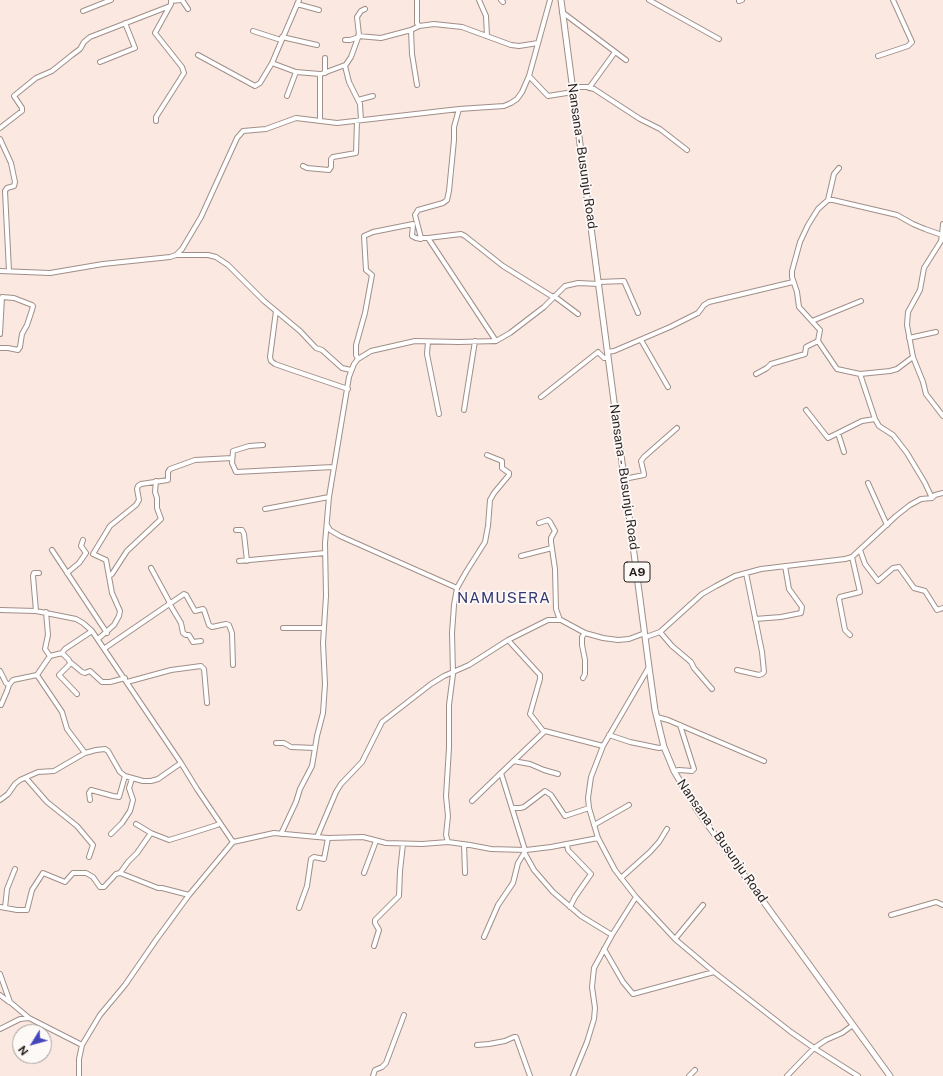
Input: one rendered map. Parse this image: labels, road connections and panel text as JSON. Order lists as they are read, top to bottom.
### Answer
{
  "streets": {
    "main road": ["Nansana - Busunju Road", "A9"]
  },
  "districts": ["NAMUSERA"],
  "north": "bottom left"
}
